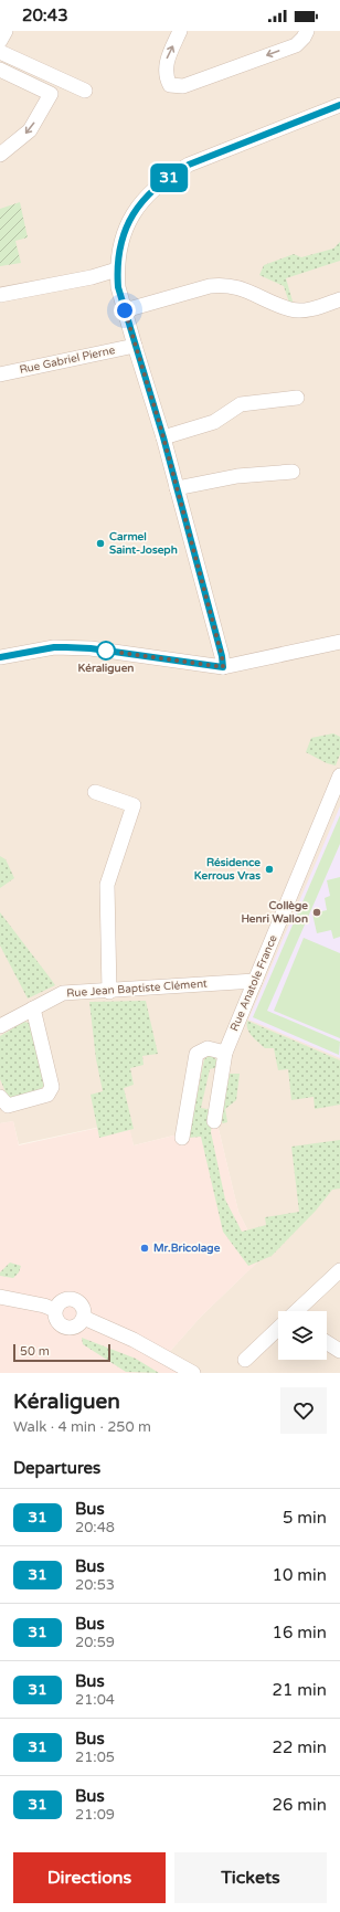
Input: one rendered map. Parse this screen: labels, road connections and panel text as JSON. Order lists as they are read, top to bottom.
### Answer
{
  "streets": {
    "street": ["Rue Gabriel Pierne", "Rue Anatole France", "Rue Jean Baptiste Clément"]
  },
  "crossings": [
    ["Rue Anatole France", "Rue Jean Baptiste Clément"]
  ],
  "places": [
    "Carmel Saint-Joseph",
    "Kéraliguen",
    "Résidence Kerrous Vras",
    "Collège Henri Wallon",
    "Mr.Bricolage"
  ],
  "lines": ["bus line 31"],
  "scale_bar": "50 m",
  "page": {
    "status": "20:43",
    "on_map": "31",
    "scale": "50 m",
    "heading": [
      ["Kéraliguen", "Walk · 4 min · 250 m"],
      "Departures"
    ],
    "list": [
      {
        "mark": "31",
        "name": "Bus",
        "note": "20:48",
        "value": "5 min"
      },
      {
        "mark": "31",
        "name": "Bus",
        "note": "20:53",
        "value": "10 min"
      },
      {
        "mark": "31",
        "name": "Bus",
        "note": "20:59",
        "value": "16 min"
      },
      {
        "mark": "31",
        "name": "Bus",
        "note": "21:04",
        "value": "21 min"
      },
      {
        "mark": "31",
        "name": "Bus",
        "note": "21:05",
        "value": "22 min"
      },
      {
        "mark": "31",
        "name": "Bus",
        "note": "21:09",
        "value": "26 min"
      }
    ],
    "buttons": ["Directions", "Tickets"]
  }
}
